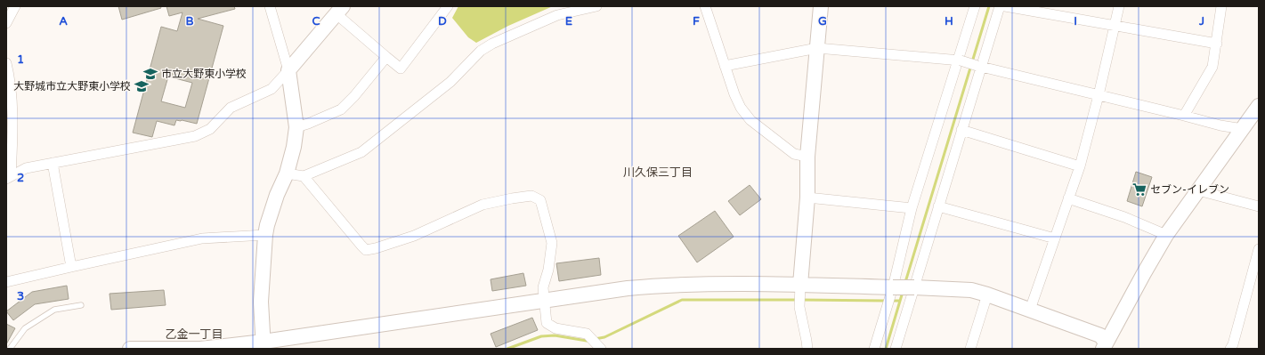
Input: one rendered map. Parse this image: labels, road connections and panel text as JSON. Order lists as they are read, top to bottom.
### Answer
{
  "districts": ["川久保三丁目", "乙金一丁目"],
  "places": {
    "school or university": ["市立大野東小学校", "大野城市立大野東小学校"],
    "supermarket": ["セブン-イレブン"]
  },
  "grid": {
    "columns": [
      "A",
      "B",
      "C",
      "D",
      "E",
      "F",
      "G",
      "H",
      "I",
      "J"
    ],
    "rows": ["1", "2", "3"]
  }
}
